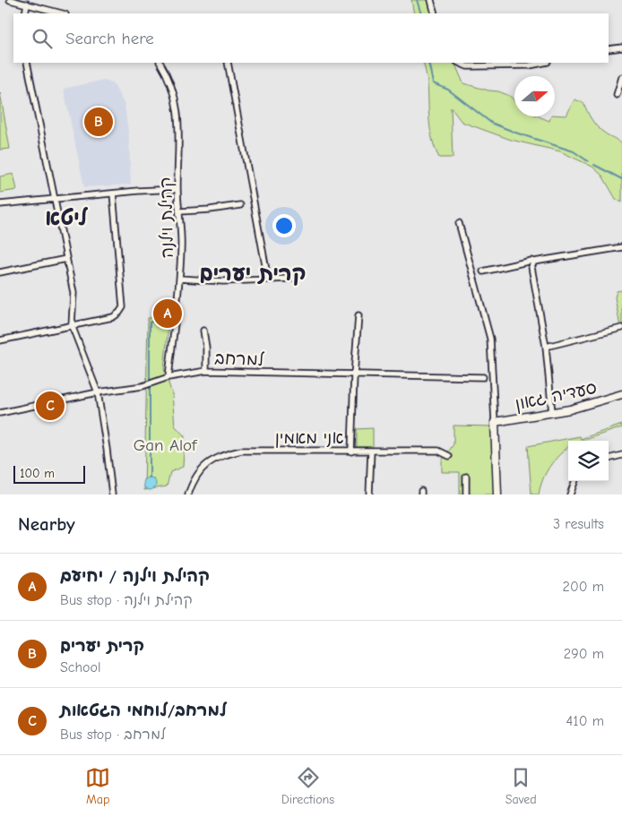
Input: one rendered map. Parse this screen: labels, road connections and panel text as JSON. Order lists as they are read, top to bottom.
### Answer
{
  "streets": {
    "street": [
      "קהילת וילנה",
      "למרחב",
      "סעדיה גאון",
      "אני מאמין"
    ]
  },
  "crossings": [
    ["קהילת וילנה", "למרחב"]
  ],
  "districts": ["ליטא", "קרית יערים"],
  "parks": ["Gan Alof"],
  "scale_bar": "100 m",
  "north": "right",
  "page": {
    "search": "Search here",
    "pins": ["B", "A", "C"],
    "scale": "100 m",
    "heading": ["Nearby", "3 results"],
    "list": [
      {
        "mark": "A",
        "name": "קהילת וילנה / יחיעם",
        "note": "Bus stop · קהילת וילנה",
        "value": "200 m"
      },
      {
        "mark": "B",
        "name": "קרית יערים",
        "note": "School",
        "value": "290 m"
      },
      {
        "mark": "C",
        "name": "למרחב/לוחמי הגטאות",
        "note": "Bus stop · למרחב",
        "value": "410 m"
      }
    ],
    "nav": ["Map", "Directions", "Saved"]
  }
}
